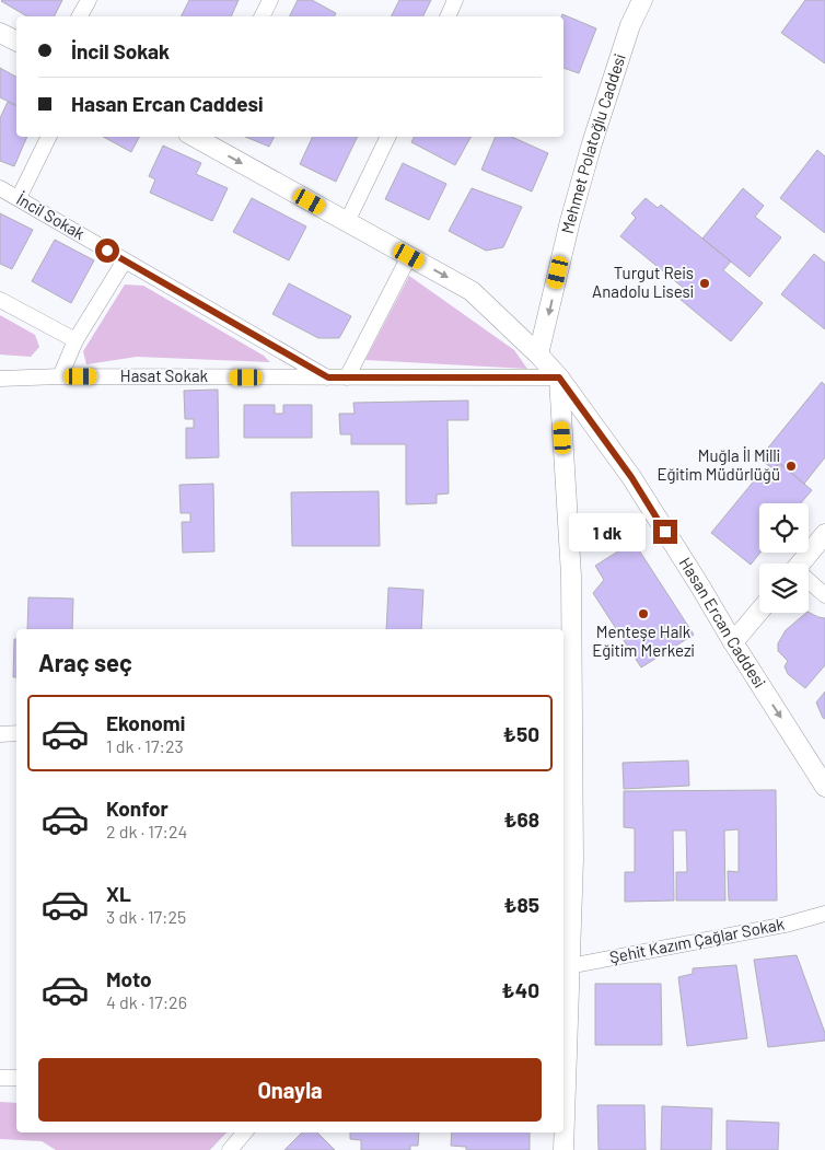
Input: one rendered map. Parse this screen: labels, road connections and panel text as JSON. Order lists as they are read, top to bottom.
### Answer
{
  "streets": {
    "street": [
      "Mehmet Polatoğlu Caddesi",
      "İncil Sokak",
      "Hasat Sokak",
      "Hasan Ercan Caddesi",
      "Şehit Kazım Çağlar Sokak"
    ]
  },
  "crossings": [
    ["Mehmet Polatoğlu Caddesi", "Hasan Ercan Caddesi"],
    ["İncil Sokak", "Hasat Sokak"],
    ["Hasat Sokak", "Hasan Ercan Caddesi"]
  ],
  "one_way": ["Mehmet Polatoğlu Caddesi", "Hasan Ercan Caddesi"],
  "places": ["Turgut Reis Anadolu Lisesi", "Muğla İl Milli Eğitim Müdürlüğü", "Menteşe Halk Eğitim Merkezi"],
  "page": {
    "banner": ["İncil Sokak", "Hasan Ercan Caddesi"],
    "bubble": "1 dk",
    "heading": "Araç seç",
    "list": [
      {
        "name": "Ekonomi",
        "note": "1 dk · 17:23",
        "value": "₺50"
      },
      {
        "name": "Konfor",
        "note": "2 dk · 17:24",
        "value": "₺68"
      },
      {
        "name": "XL",
        "note": "3 dk · 17:25",
        "value": "₺85"
      },
      {
        "name": "Moto",
        "note": "4 dk · 17:26",
        "value": "₺40"
      }
    ],
    "buttons": "Onayla"
  }
}
